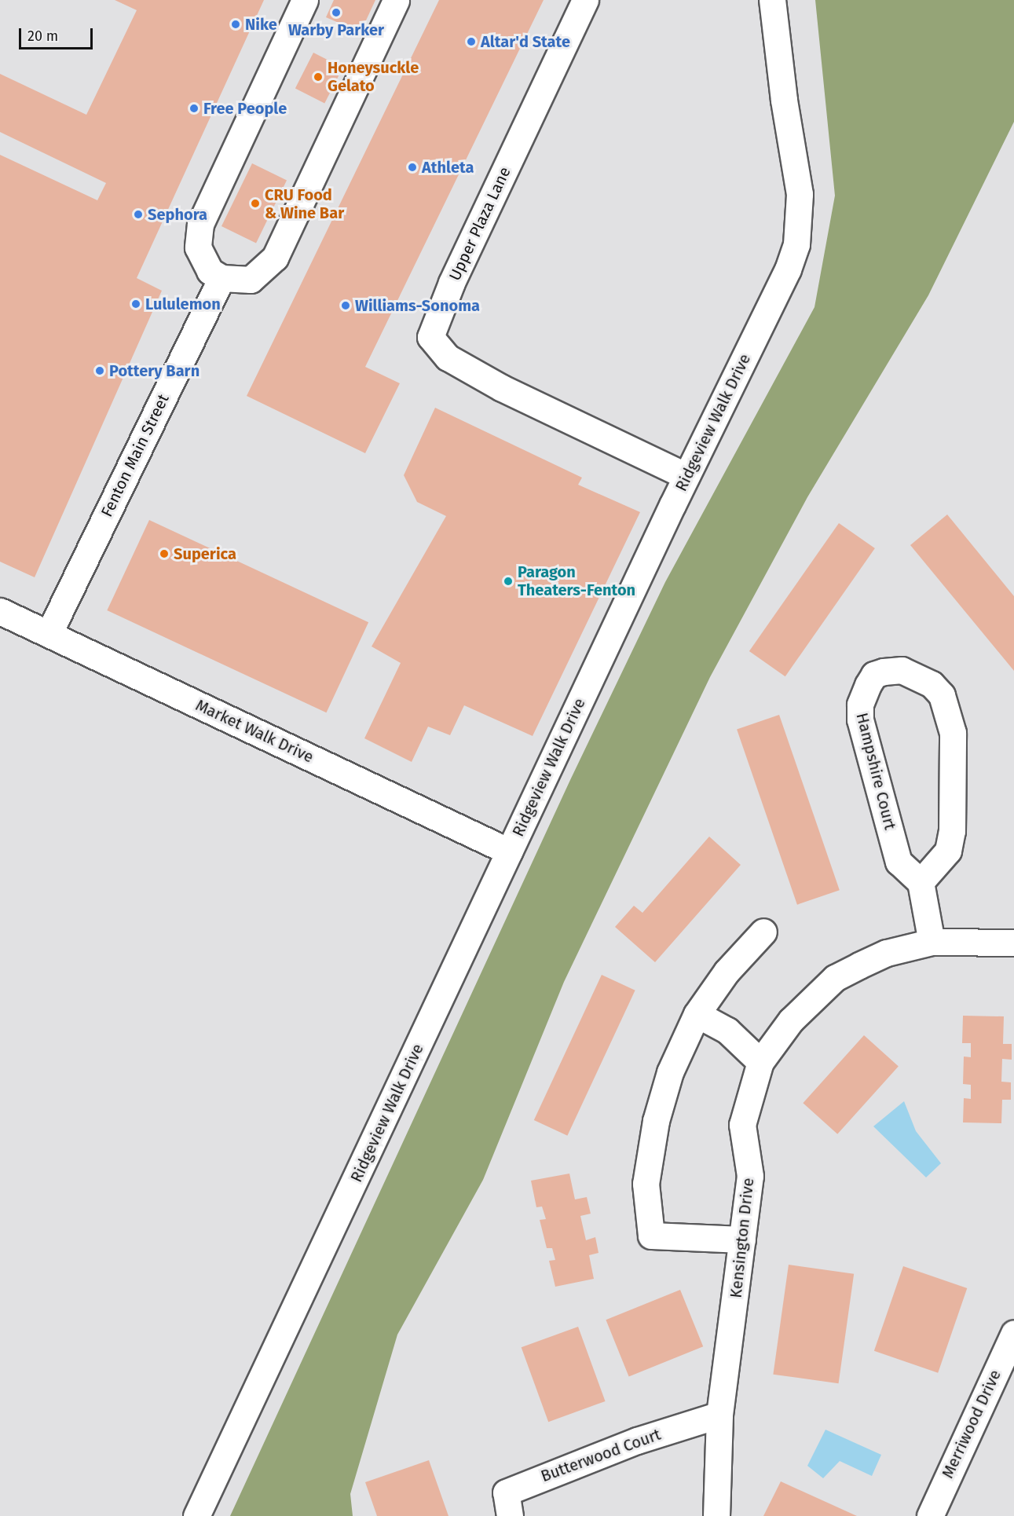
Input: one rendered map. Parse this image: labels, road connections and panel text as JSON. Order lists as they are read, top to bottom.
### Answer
{
  "streets": {
    "street": [
      "Upper Plaza Lane",
      "Ridgeview Walk Drive",
      "Fenton Main Street",
      "Market Walk Drive",
      "Hampshire Court",
      "Kensington Drive",
      "Merriwood Drive",
      "Butterwood Court"
    ]
  },
  "crossings": [
    ["Upper Plaza Lane", "Ridgeview Walk Drive"],
    ["Ridgeview Walk Drive", "Market Walk Drive"],
    ["Fenton Main Street", "Market Walk Drive"],
    ["Kensington Drive", "Butterwood Court"]
  ],
  "places": [
    "Warby Parker",
    "Nike",
    "Altar'd State",
    "Honeysuckle Gelato",
    "Free People",
    "Athleta",
    "CRU Food & Wine Bar",
    "Sephora",
    "Lululemon",
    "Williams-Sonoma",
    "Pottery Barn",
    "Superica",
    "Paragon Theaters-Fenton"
  ],
  "scale_bar": "20 m"
}
